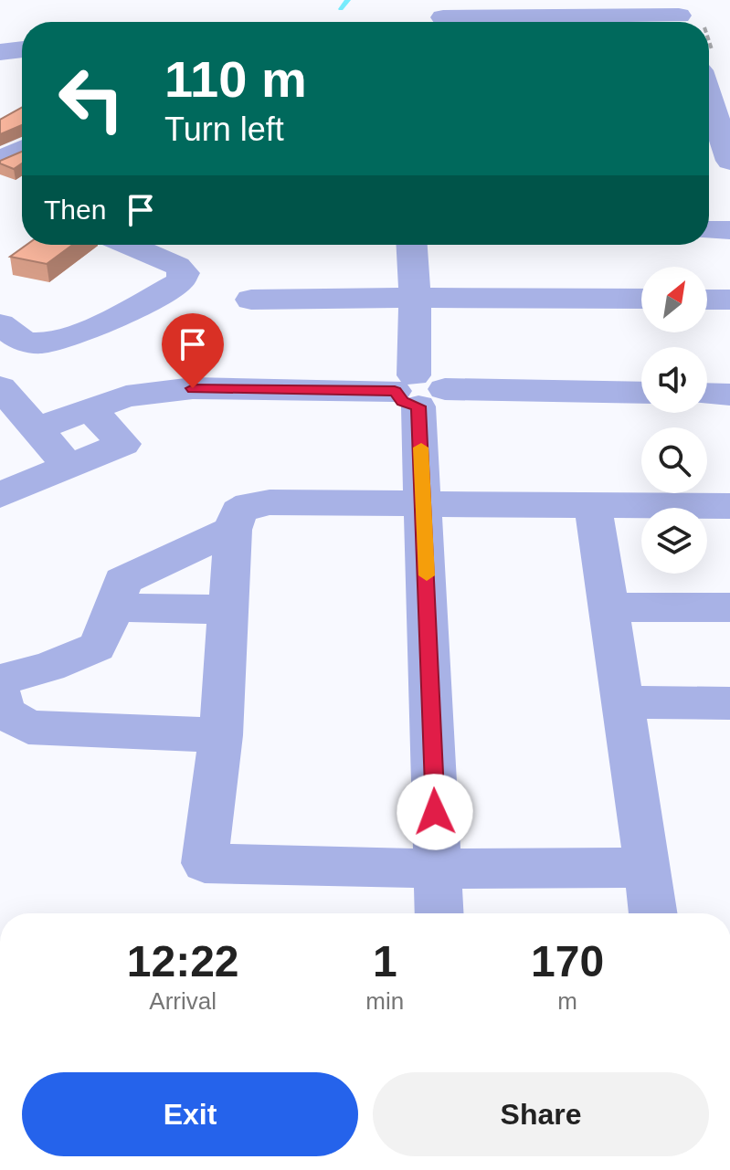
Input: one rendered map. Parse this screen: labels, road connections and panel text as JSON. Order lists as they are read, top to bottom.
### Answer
{
  "north": "top right",
  "page": {
    "turn": ["110 m", "Turn left"],
    "then": "Then",
    "eta": [
      "12:22",
      "Arrival",
      "1",
      "min",
      "170",
      "m"
    ],
    "buttons": ["Exit", "Share"]
  }
}
